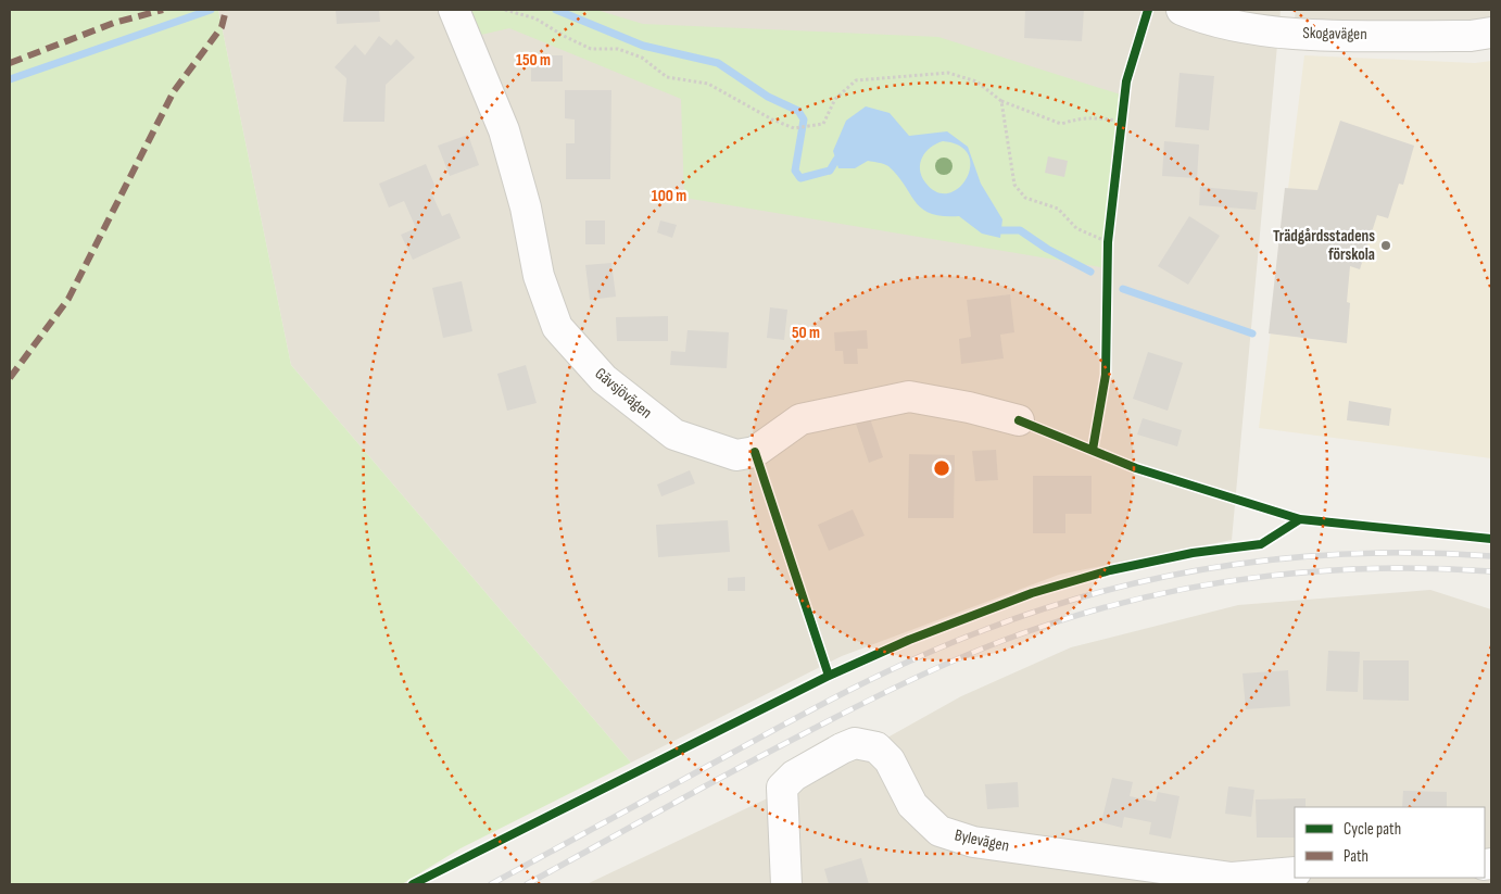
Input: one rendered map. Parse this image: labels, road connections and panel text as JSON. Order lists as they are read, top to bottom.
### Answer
{
  "streets": {
    "street": ["Skogavägen", "Gävsjövägen", "Bylevägen"]
  },
  "places": ["Trädgårdsstadens förskola"],
  "legend": ["Cycle path", "Path"],
  "rings": ["150 m", "100 m", "50 m"]
}
